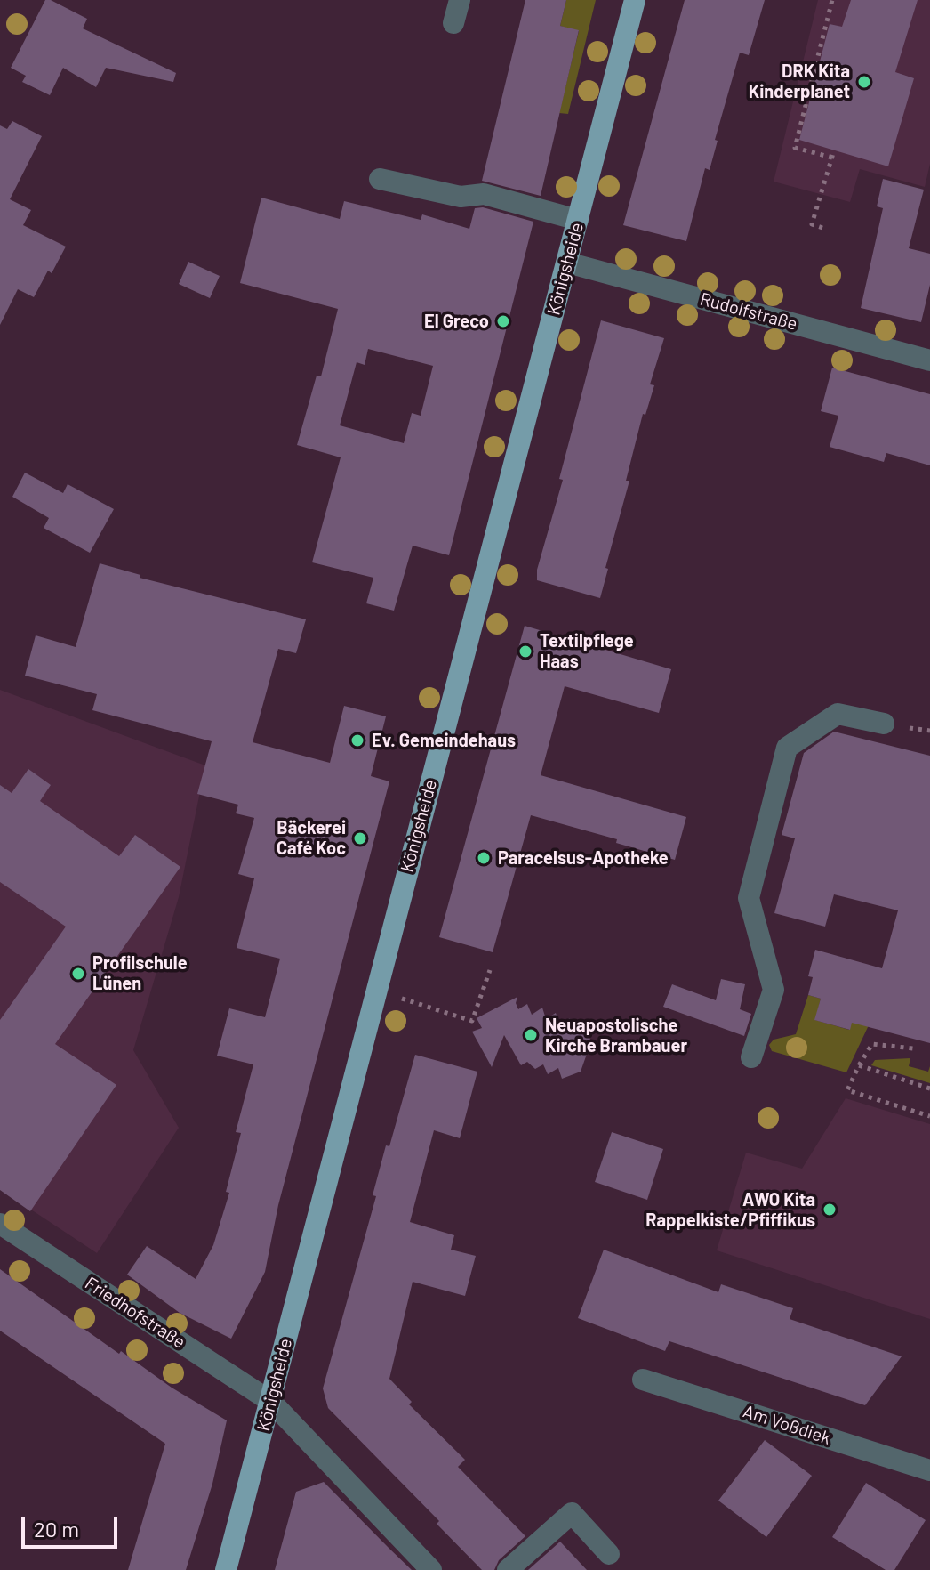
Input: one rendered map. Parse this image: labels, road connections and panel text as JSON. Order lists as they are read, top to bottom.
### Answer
{
  "streets": {
    "main road": ["Königsheide"],
    "street": ["Rudolfstraße", "Friedhofstraße", "Am Voßdiek"]
  },
  "crossings": [
    ["Königsheide", "Rudolfstraße"],
    ["Königsheide", "Friedhofstraße"]
  ],
  "places": [
    "DRK Kita Kinderplanet",
    "El Greco",
    "Textilpflege Haas",
    "Ev. Gemeindehaus",
    "Bäckerei Café Koc",
    "Paracelsus-Apotheke",
    "Profilschule Lünen",
    "Neuapostolische Kirche Brambauer",
    "AWO Kita Rappelkiste/Pfiffikus"
  ],
  "scale_bar": "20 m"
}
